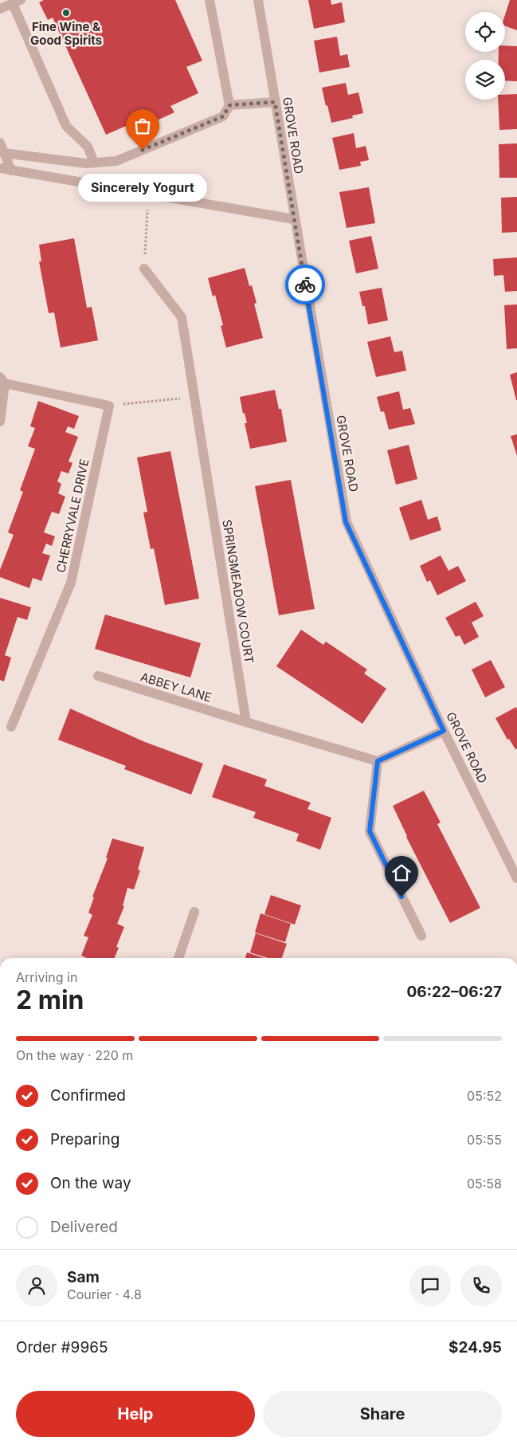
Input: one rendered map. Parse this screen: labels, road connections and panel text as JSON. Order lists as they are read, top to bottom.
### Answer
{
  "streets": {
    "street": [
      "GROVE ROAD",
      "CHERRYVALE DRIVE",
      "SPRINGMEADOW COURT",
      "ABBEY LANE"
    ]
  },
  "crossings": [
    ["SPRINGMEADOW COURT", "ABBEY LANE"]
  ],
  "places": ["Fine Wine & Good Spirits", "Sincerely Yogurt"],
  "page": {
    "bubble": "Sincerely Yogurt",
    "heading": ["2 min", "Arriving in", "06:22–06:27"],
    "panel": [
      "Sam",
      "Courier · 4.8",
      "Order #9965",
      "$24.95"
    ],
    "bar": "On the way · 220 m",
    "list": [
      ["Confirmed", "05:52"],
      ["Preparing", "05:55"],
      ["On the way", "05:58"],
      "Delivered"
    ],
    "buttons": ["Help", "Share"]
  }
}
